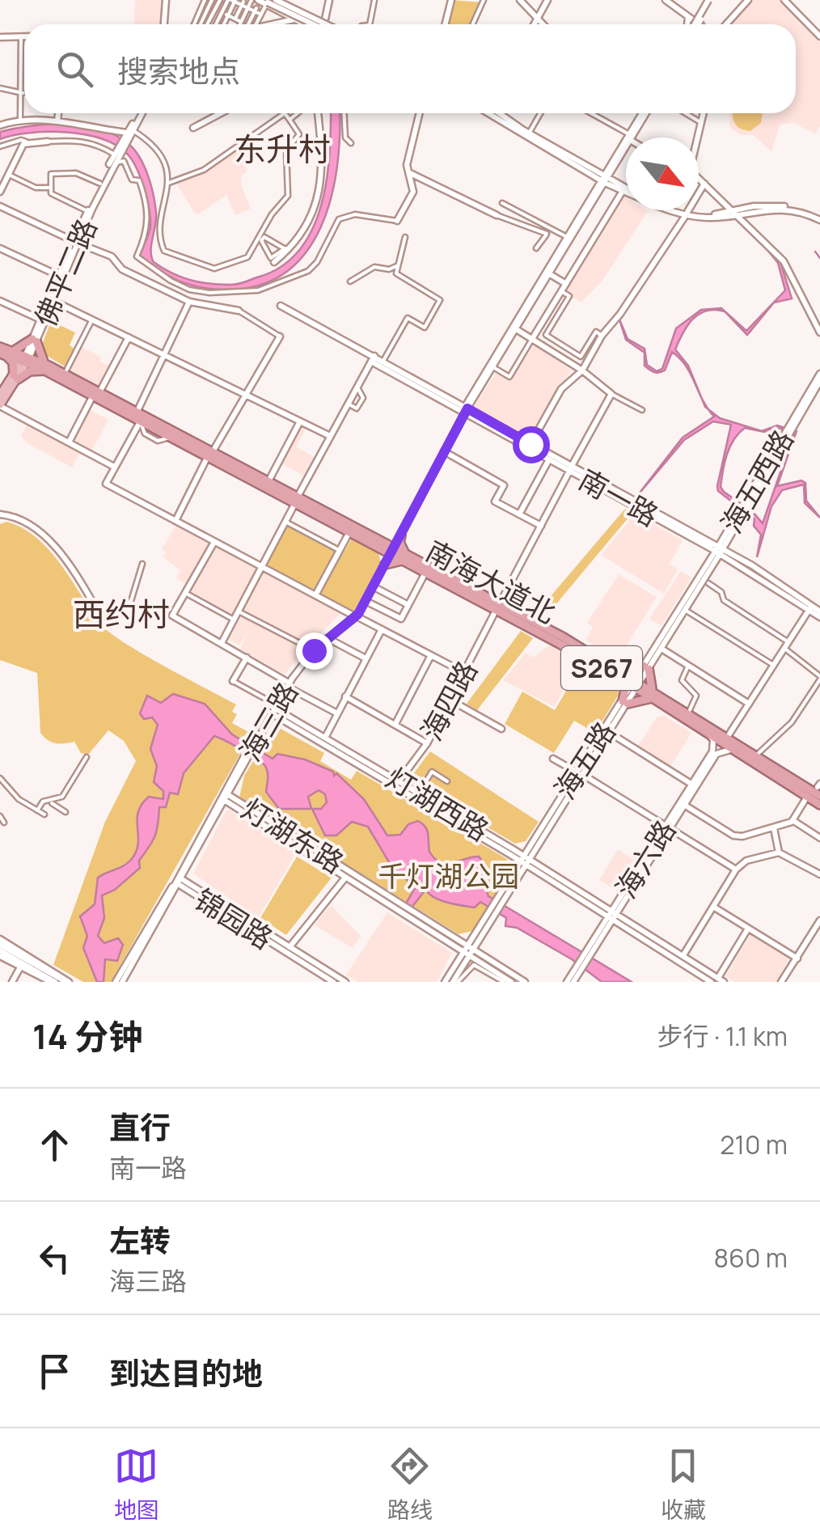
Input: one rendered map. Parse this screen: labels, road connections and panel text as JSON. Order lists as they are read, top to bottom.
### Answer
{
  "streets": {
    "highway": ["南海大道北", "S267"],
    "main road": [
      "佛平二路",
      "海五西路",
      "南一路",
      "海四路",
      "海三路",
      "海五路",
      "灯湖西路",
      "灯湖东路",
      "海六路",
      "锦园路"
    ]
  },
  "crossings": [
    ["佛平二路", "南海大道北"],
    ["海五西路", "南一路"],
    ["南一路", "海四路"],
    ["南海大道北", "海四路"],
    ["海四路", "灯湖西路"],
    ["海三路", "灯湖西路"],
    ["海三路", "灯湖东路"],
    ["海三路", "锦园路"],
    ["海五路", "灯湖西路"],
    ["海五路", "灯湖东路"],
    ["灯湖西路", "海六路"]
  ],
  "districts": ["东升村", "西约村"],
  "parks": ["千灯湖公园"],
  "north": "bottom right",
  "page": {
    "search": "搜索地点",
    "heading": ["14 分钟", "步行 · 1.1 km"],
    "list": [
      ["直行", "南一路", "210 m"],
      ["左转", "海三路", "860 m"],
      "到达目的地"
    ],
    "nav": ["地图", "路线", "收藏"]
  }
}
